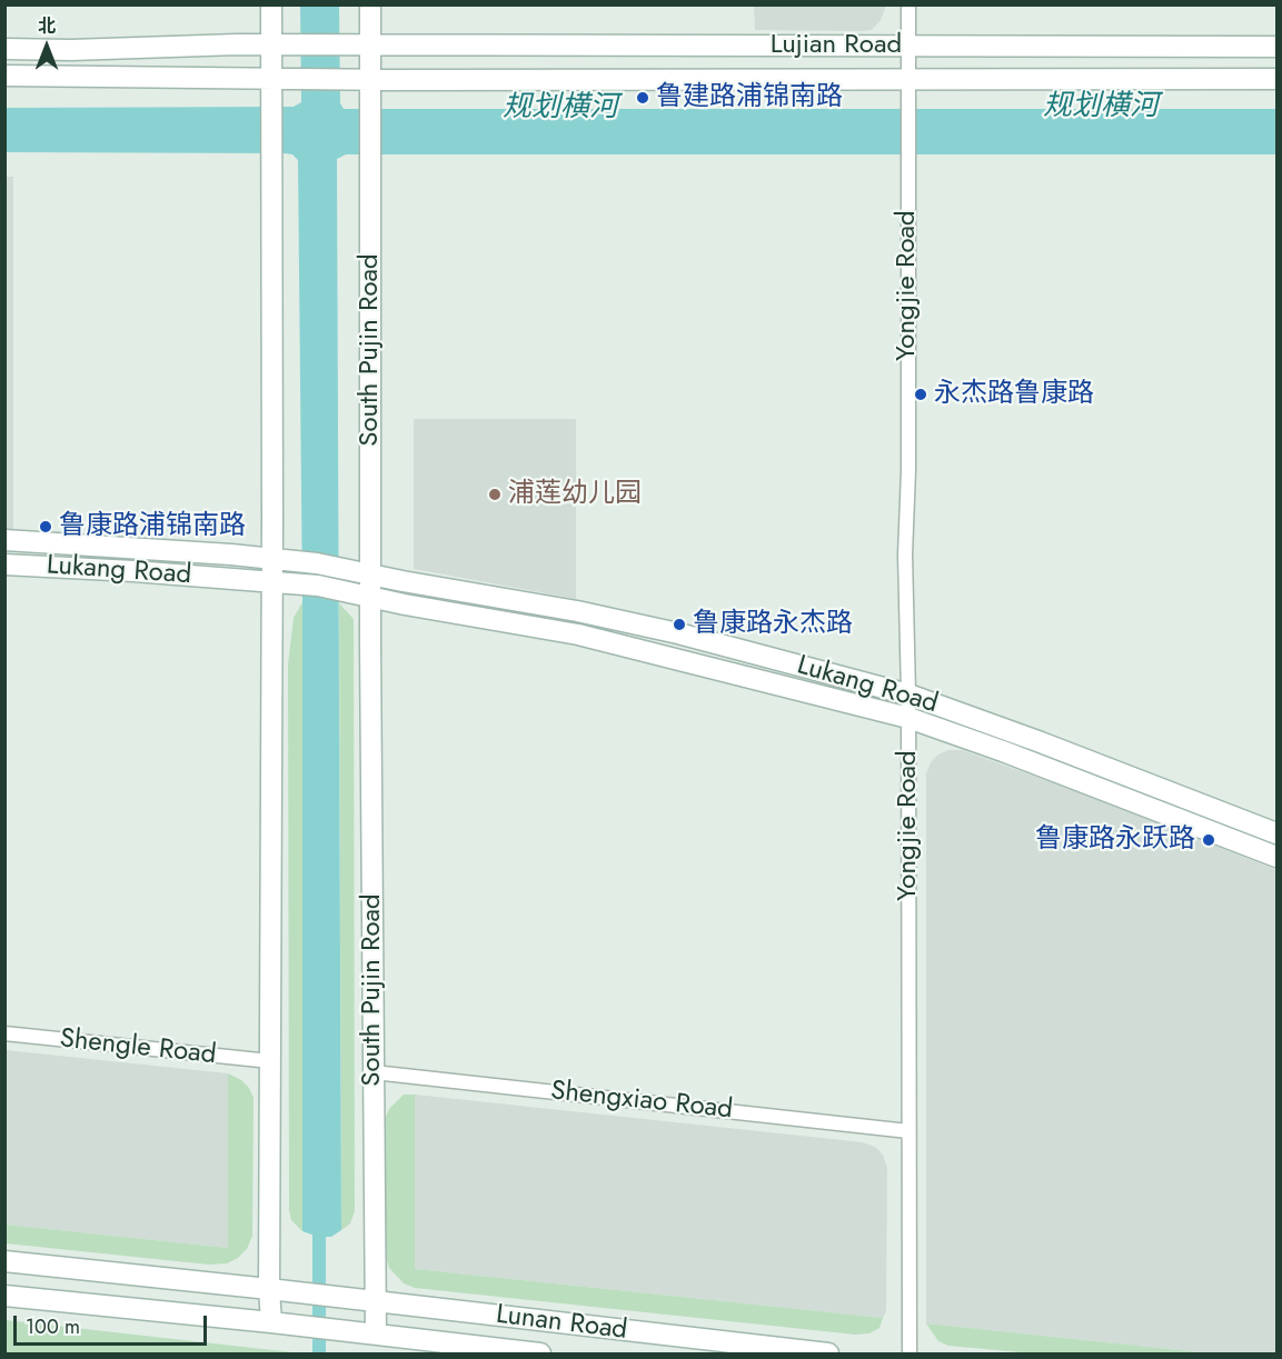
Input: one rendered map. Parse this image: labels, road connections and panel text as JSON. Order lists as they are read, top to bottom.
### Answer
{
  "streets": {
    "street": [
      "Lujian Road",
      "Yongjie Road",
      "South Pujin Road",
      "Lukang Road",
      "Shengle Road",
      "Shengxiao Road",
      "Lunan Road"
    ]
  },
  "crossings": [
    ["Lujian Road", "Yongjie Road"],
    ["Lujian Road", "South Pujin Road"],
    ["Yongjie Road", "Lukang Road"],
    ["Yongjie Road", "Shengxiao Road"],
    ["South Pujin Road", "Lukang Road"],
    ["South Pujin Road", "Shengxiao Road"],
    ["South Pujin Road", "Lunan Road"]
  ],
  "water": ["规划横河"],
  "places": [
    "鲁建路浦锦南路",
    "永杰路鲁康路",
    "浦莲幼儿园",
    "鲁康路浦锦南路",
    "鲁康路永杰路",
    "鲁康路永跃路"
  ],
  "scale_bar": "100 m",
  "north": "top"
}
